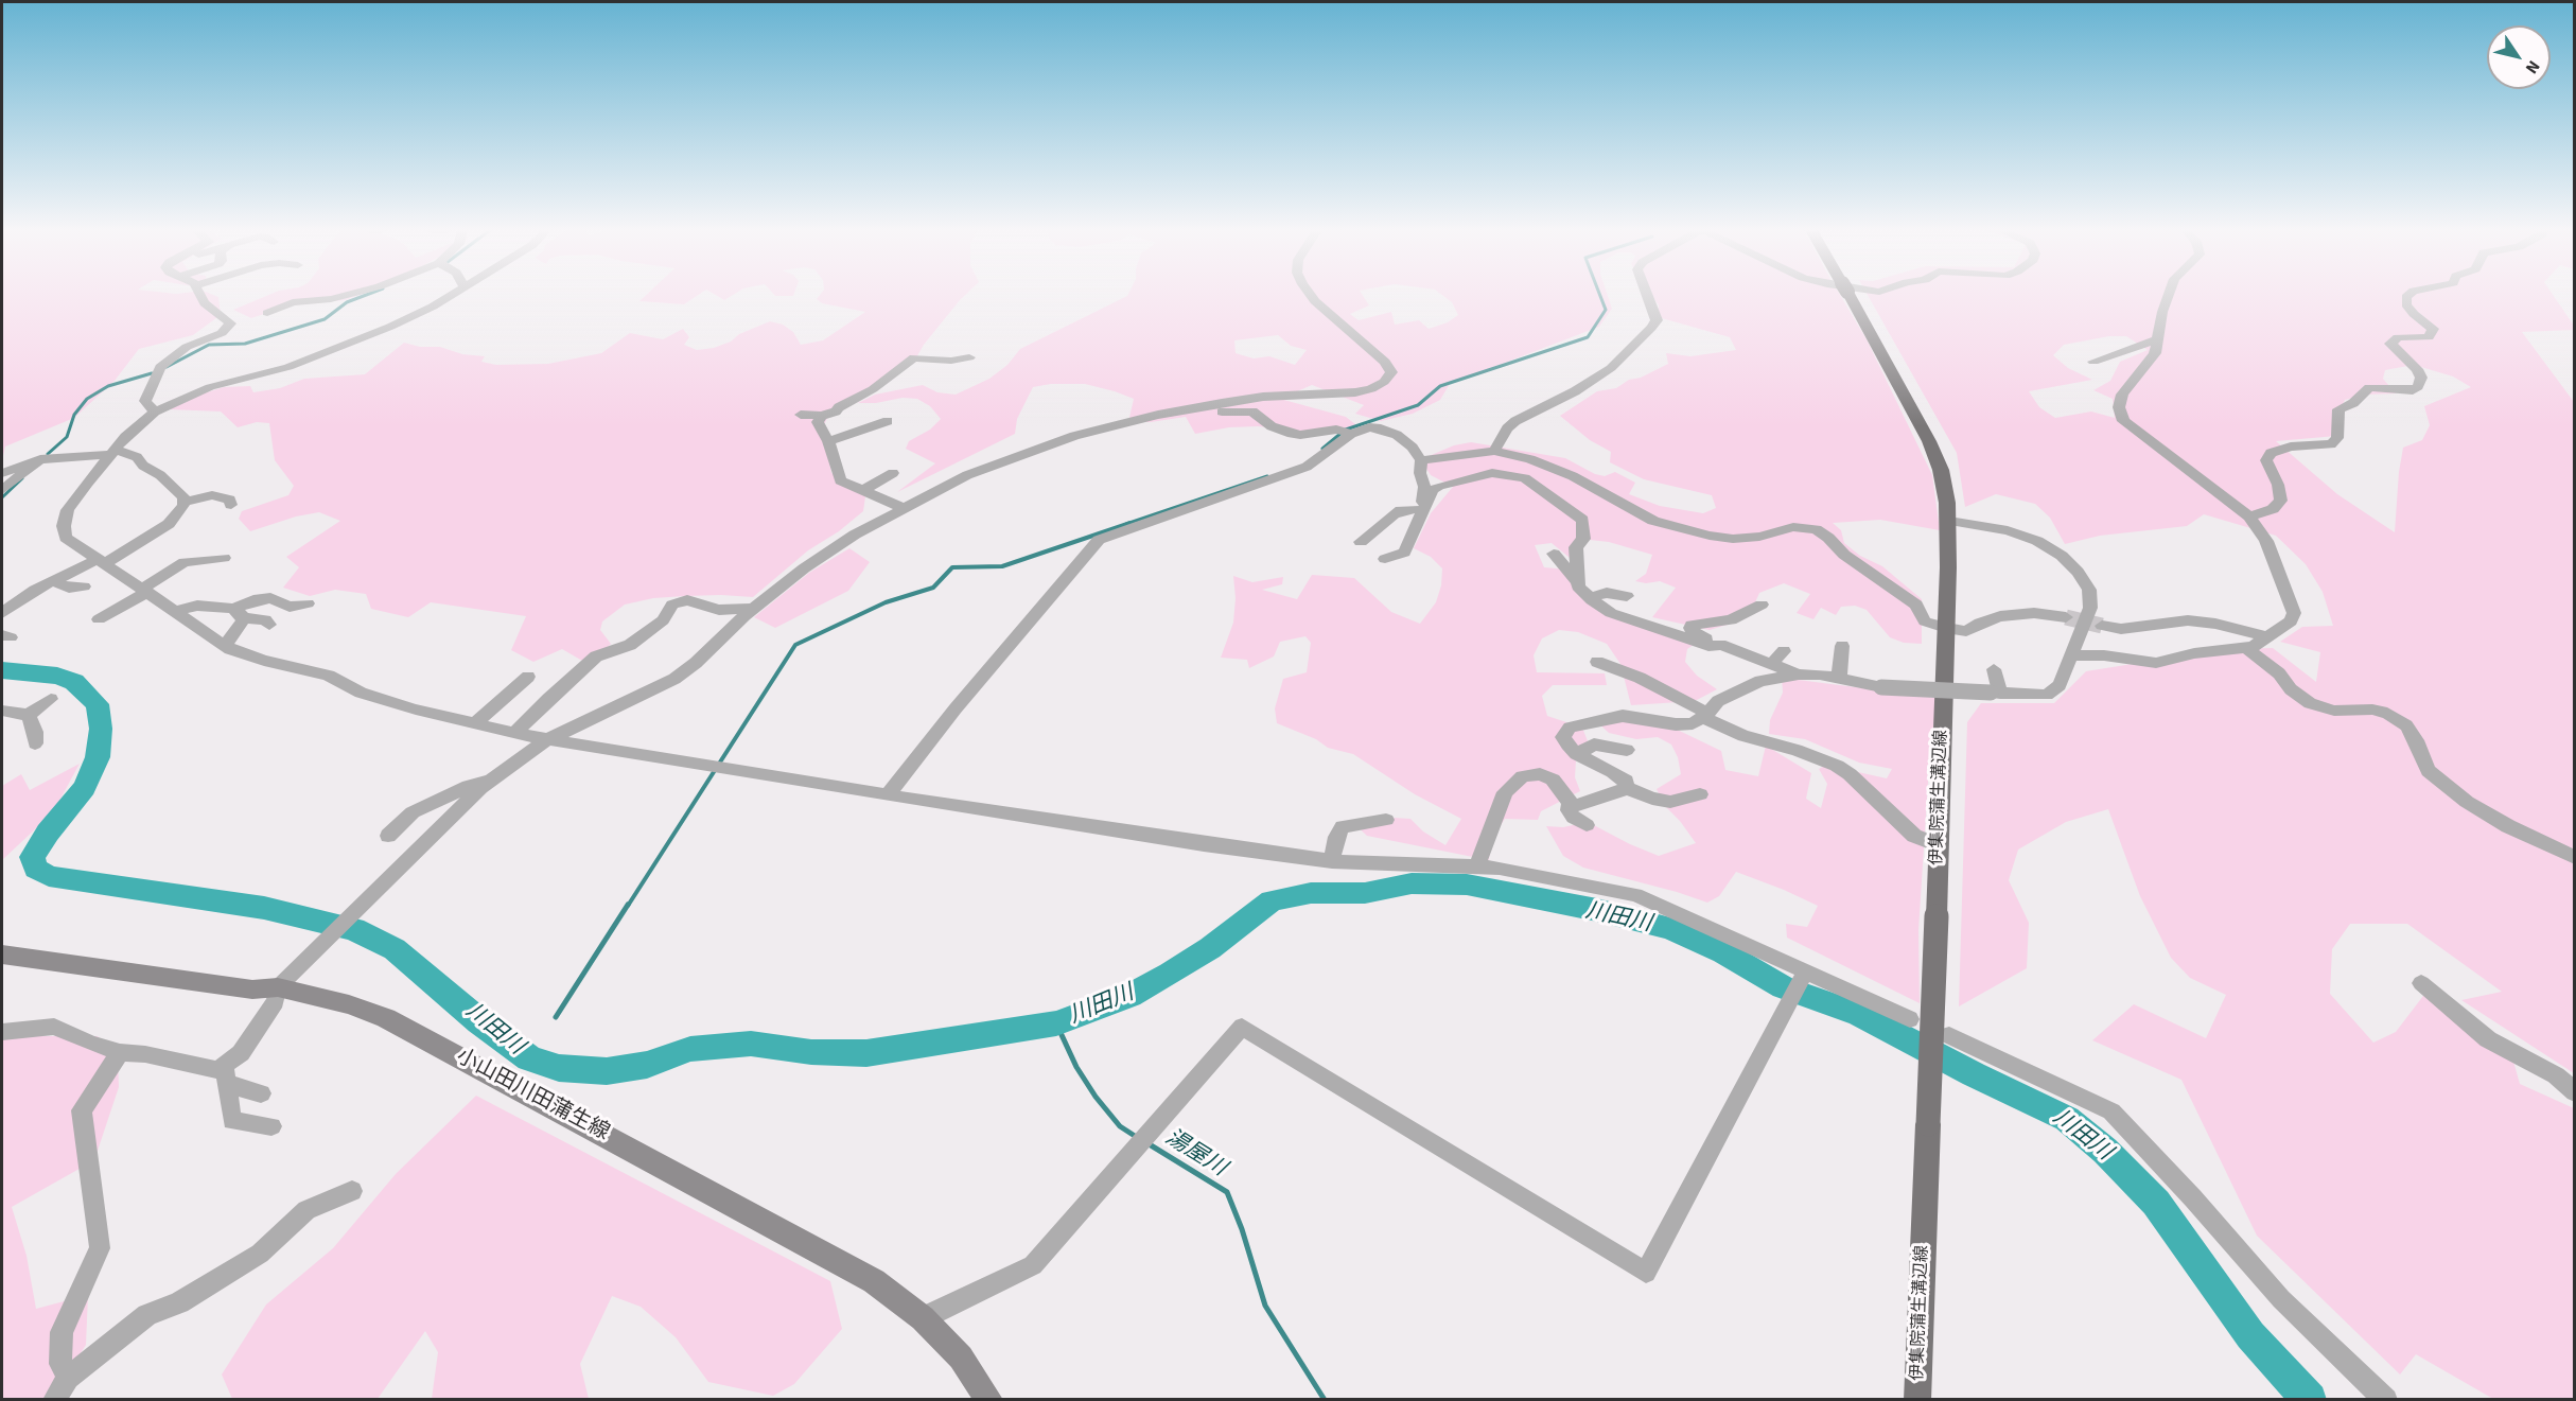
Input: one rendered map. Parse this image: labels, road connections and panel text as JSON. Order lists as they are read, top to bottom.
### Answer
{
  "streets": {
    "main road": ["伊集院蒲生溝辺線", "小山田川田蒲生線"]
  },
  "water": ["川田川", "湯屋川"],
  "north": "bottom right"
}
